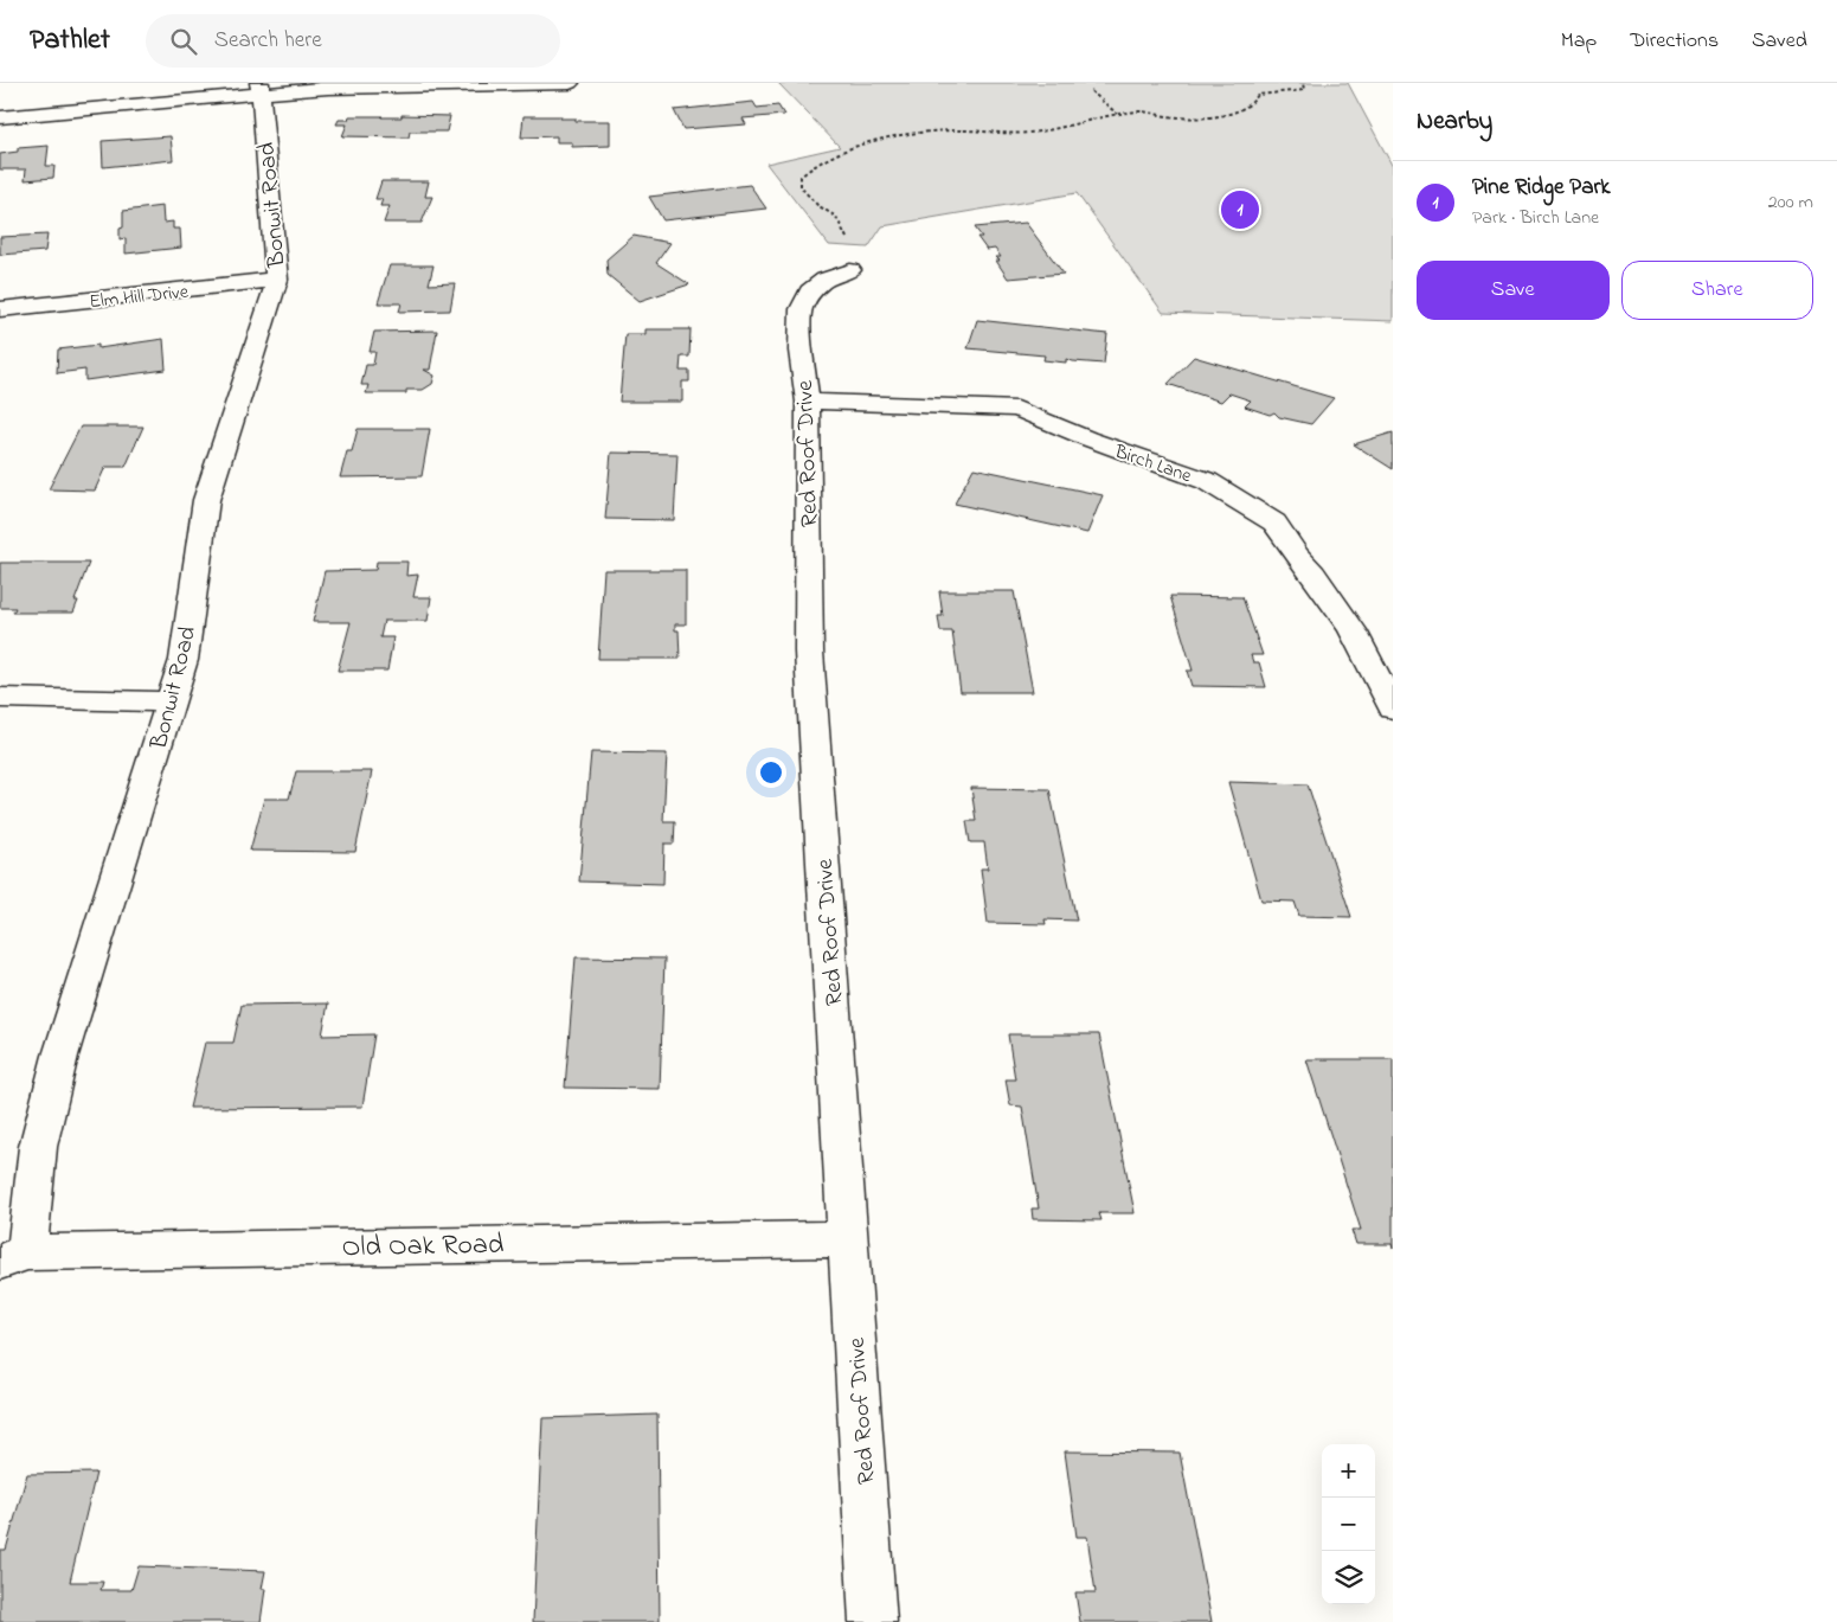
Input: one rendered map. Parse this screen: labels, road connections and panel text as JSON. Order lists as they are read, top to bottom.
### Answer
{
  "streets": {
    "street": [
      "Bonwit Road",
      "Elm Hill Drive",
      "Red Roof Drive",
      "Birch Lane",
      "Old Oak Road"
    ]
  },
  "crossings": [
    ["Bonwit Road", "Elm Hill Drive"],
    ["Bonwit Road", "Old Oak Road"],
    ["Red Roof Drive", "Birch Lane"],
    ["Red Roof Drive", "Old Oak Road"]
  ],
  "page": {
    "header": "Pathlet",
    "search": "Search here",
    "nav": ["Map", "Directions", "Saved"],
    "heading": "Nearby",
    "list": [
      {
        "mark": "1",
        "name": "Pine Ridge Park",
        "note": "Park · Birch Lane",
        "value": "200 m"
      }
    ],
    "pins": "1",
    "buttons": ["Save", "Share"],
    "map_buttons": ["+", "−"]
  }
}
